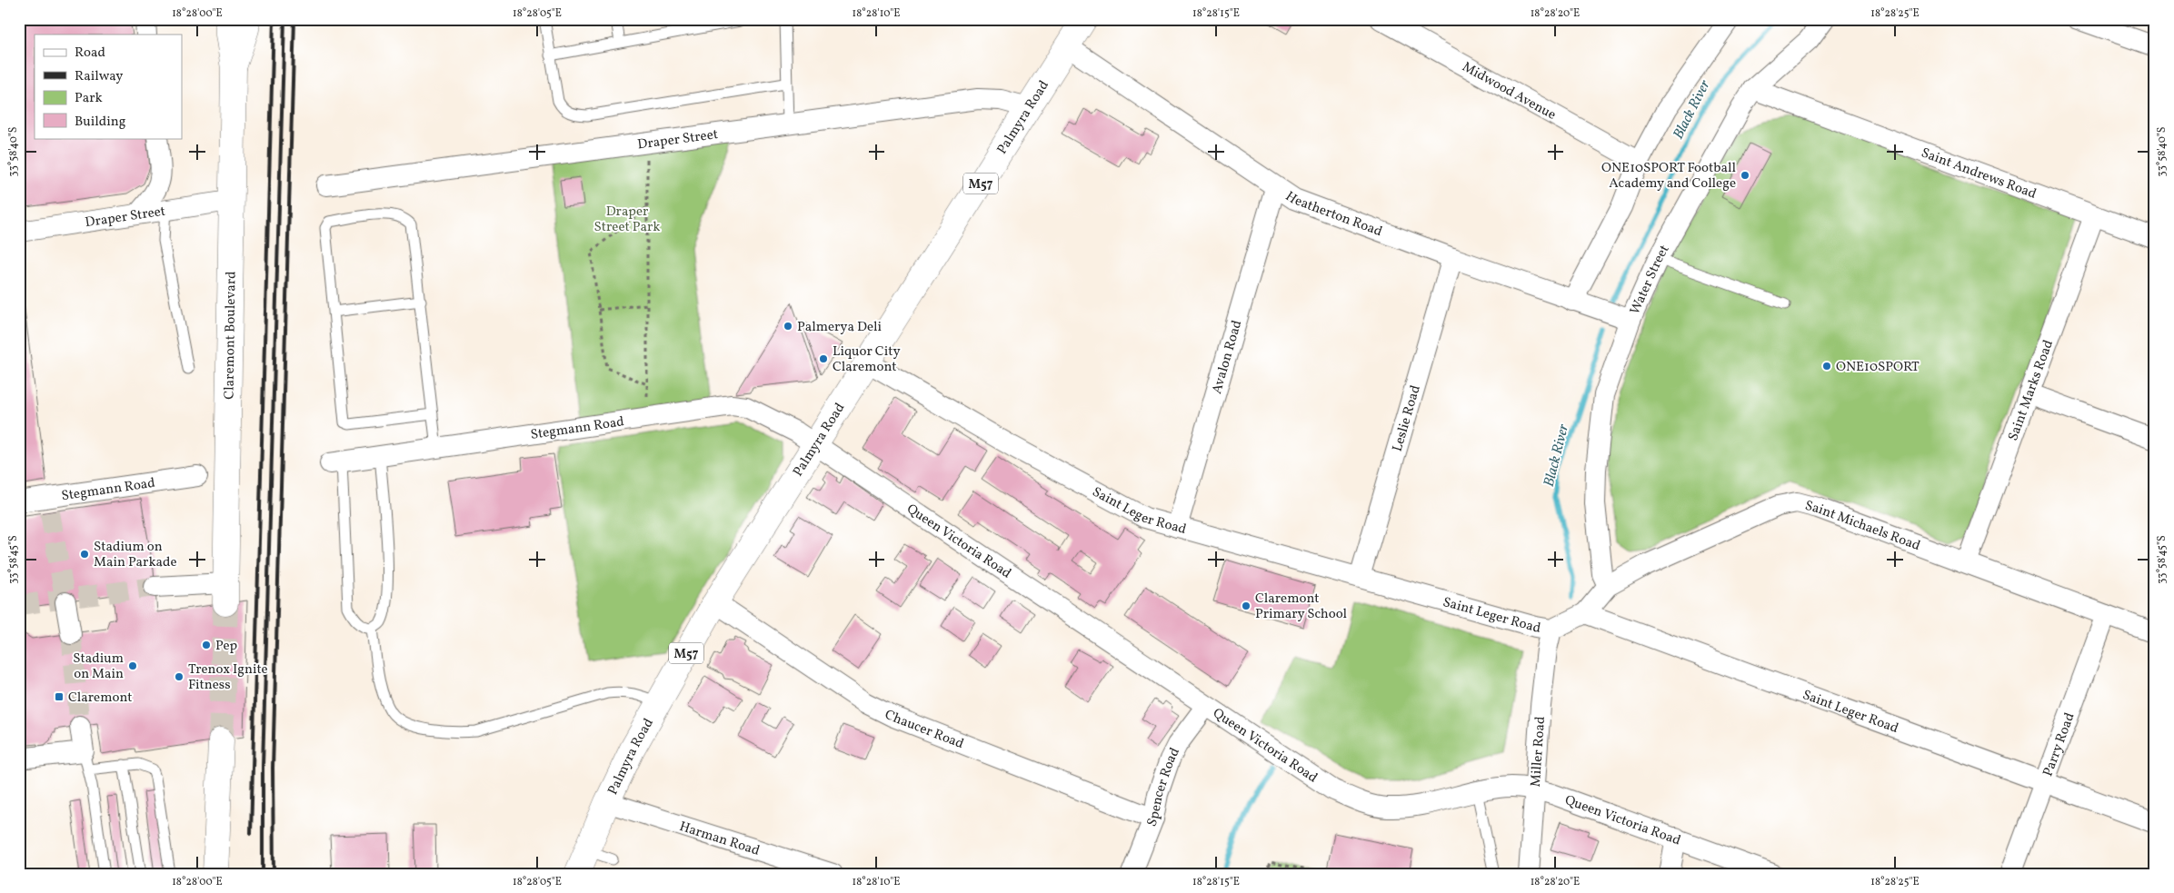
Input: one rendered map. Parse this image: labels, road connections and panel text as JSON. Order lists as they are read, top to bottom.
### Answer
{
  "streets": {
    "main road": ["Palmyra Road", "M57", "Claremont Boulevard"],
    "street": [
      "Midwood Avenue",
      "Draper Street",
      "Saint Andrews Road",
      "Heatherton Road",
      "Water Street",
      "Avalon Road",
      "Saint Marks Road",
      "Leslie Road",
      "Stegmann Road",
      "Saint Leger Road",
      "Saint Michaels Road",
      "Queen Victoria Road",
      "Chaucer Road",
      "Parry Road",
      "Miller Road",
      "Spencer Road",
      "Harman Road"
    ]
  },
  "crossings": [
    ["Palmyra Road", "Draper Street"],
    ["Palmyra Road", "Heatherton Road"],
    ["Palmyra Road", "Stegmann Road"],
    ["Palmyra Road", "Saint Leger Road"],
    ["Palmyra Road", "Queen Victoria Road"],
    ["Palmyra Road", "Chaucer Road"],
    ["Palmyra Road", "Harman Road"],
    ["Draper Street", "Claremont Boulevard"],
    ["Saint Andrews Road", "Water Street"],
    ["Saint Andrews Road", "Saint Marks Road"],
    ["Heatherton Road", "Water Street"],
    ["Heatherton Road", "Avalon Road"],
    ["Heatherton Road", "Leslie Road"],
    ["Water Street", "Saint Michaels Road"],
    ["Avalon Road", "Saint Leger Road"],
    ["Saint Marks Road", "Saint Michaels Road"],
    ["Leslie Road", "Saint Leger Road"],
    ["Stegmann Road", "Queen Victoria Road"],
    ["Saint Leger Road", "Saint Michaels Road"],
    ["Saint Leger Road", "Parry Road"],
    ["Saint Leger Road", "Miller Road"],
    ["Saint Michaels Road", "Parry Road"],
    ["Queen Victoria Road", "Miller Road"],
    ["Queen Victoria Road", "Spencer Road"],
    ["Chaucer Road", "Spencer Road"]
  ],
  "water": ["Black River"],
  "parks": ["Draper Street Park"],
  "places": {
    "other": [
      "ONE10SPORT Football Academy and College",
      "Palmerya Deli",
      "Liquor City Claremont",
      "ONE10SPORT",
      "Stadium on Main Parkade",
      "Claremont Primary School",
      "Pep",
      "Stadium on Main",
      "Trenox Ignite Fitness"
    ],
    "transit": ["Claremont"]
  },
  "legend": [
    "Road",
    "Railway",
    "Park",
    "Building"
  ],
  "coordinates": [
    "18°28'00\"E",
    "18°28'05\"E",
    "18°28'10\"E",
    "18°28'15\"E",
    "18°28'20\"E",
    "18°28'25\"E",
    "33°58'40\"S",
    "33°58'45\"S"
  ]
}
